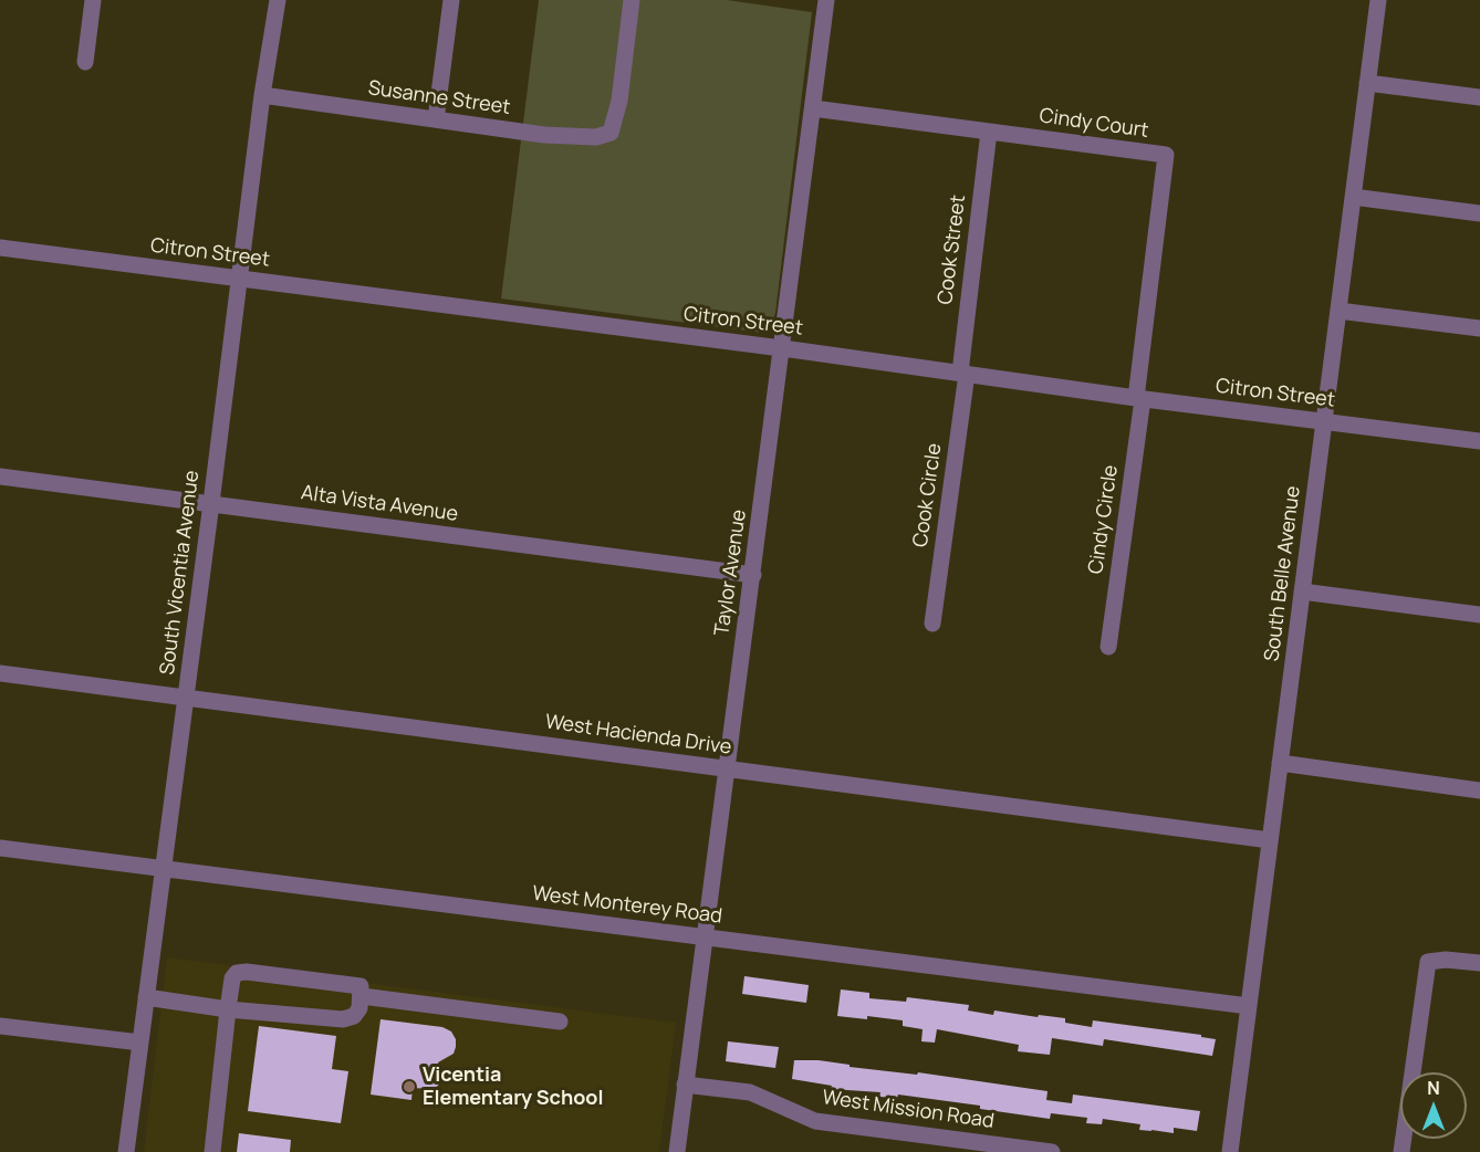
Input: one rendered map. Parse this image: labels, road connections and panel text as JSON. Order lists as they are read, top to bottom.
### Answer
{
  "streets": {
    "street": [
      "Susanne Street",
      "Cindy Court",
      "Cook Street",
      "Citron Street",
      "Cook Circle",
      "Alta Vista Avenue",
      "Cindy Circle",
      "South Vicentia Avenue",
      "Taylor Avenue",
      "South Belle Avenue",
      "West Hacienda Drive",
      "West Monterey Road",
      "West Mission Road"
    ]
  },
  "crossings": [
    ["Susanne Street", "South Vicentia Avenue"],
    ["Cindy Court", "Cook Street"],
    ["Cindy Court", "Citron Street"],
    ["Cindy Court", "Cindy Circle"],
    ["Cindy Court", "Taylor Avenue"],
    ["Cook Street", "Citron Street"],
    ["Cook Street", "Cook Circle"],
    ["Citron Street", "Cook Circle"],
    ["Citron Street", "Cindy Circle"],
    ["Citron Street", "South Vicentia Avenue"],
    ["Citron Street", "Taylor Avenue"],
    ["Citron Street", "South Belle Avenue"],
    ["Alta Vista Avenue", "South Vicentia Avenue"],
    ["Alta Vista Avenue", "Taylor Avenue"],
    ["South Vicentia Avenue", "West Hacienda Drive"],
    ["South Vicentia Avenue", "West Monterey Road"],
    ["Taylor Avenue", "West Hacienda Drive"],
    ["Taylor Avenue", "West Monterey Road"],
    ["Taylor Avenue", "West Mission Road"],
    ["South Belle Avenue", "West Hacienda Drive"],
    ["South Belle Avenue", "West Monterey Road"]
  ],
  "places": ["Vicentia Elementary School"],
  "north": "top"
}
